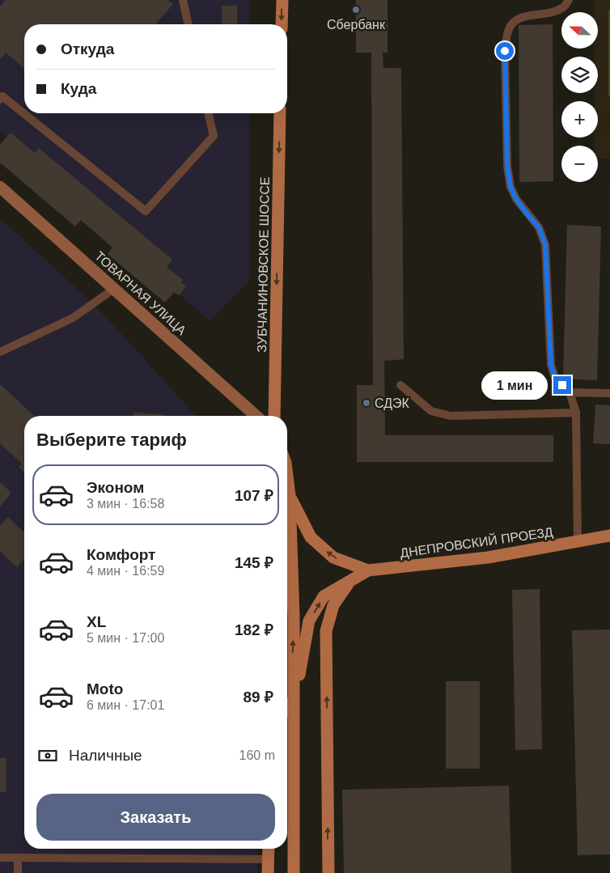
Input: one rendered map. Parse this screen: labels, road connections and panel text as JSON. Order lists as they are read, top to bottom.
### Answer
{
  "streets": {
    "main road": ["ЗУБЧАНИНОВСКОЕ ШОССЕ", "ДНЕПРОВСКИЙ ПРОЕЗД"],
    "street": ["ТОВАРНАЯ УЛИЦА"]
  },
  "one_way": ["ЗУБЧАНИНОВСКОЕ ШОССЕ"],
  "places": ["Сбербанк", "СДЭК"],
  "north": "left",
  "page": {
    "map_buttons": ["+", "−"],
    "banner": ["Откуда", "Куда"],
    "bubble": "1 мин",
    "heading": "Выберите тариф",
    "list": [
      {
        "name": "Эконом",
        "note": "3 мин · 16:58",
        "value": "107 ₽"
      },
      {
        "name": "Комфорт",
        "note": "4 мин · 16:59",
        "value": "145 ₽"
      },
      {
        "name": "XL",
        "note": "5 мин · 17:00",
        "value": "182 ₽"
      },
      {
        "name": "Moto",
        "note": "6 мин · 17:01",
        "value": "89 ₽"
      }
    ],
    "pay": ["Наличные", "160 m"],
    "buttons": "Заказать"
  }
}
